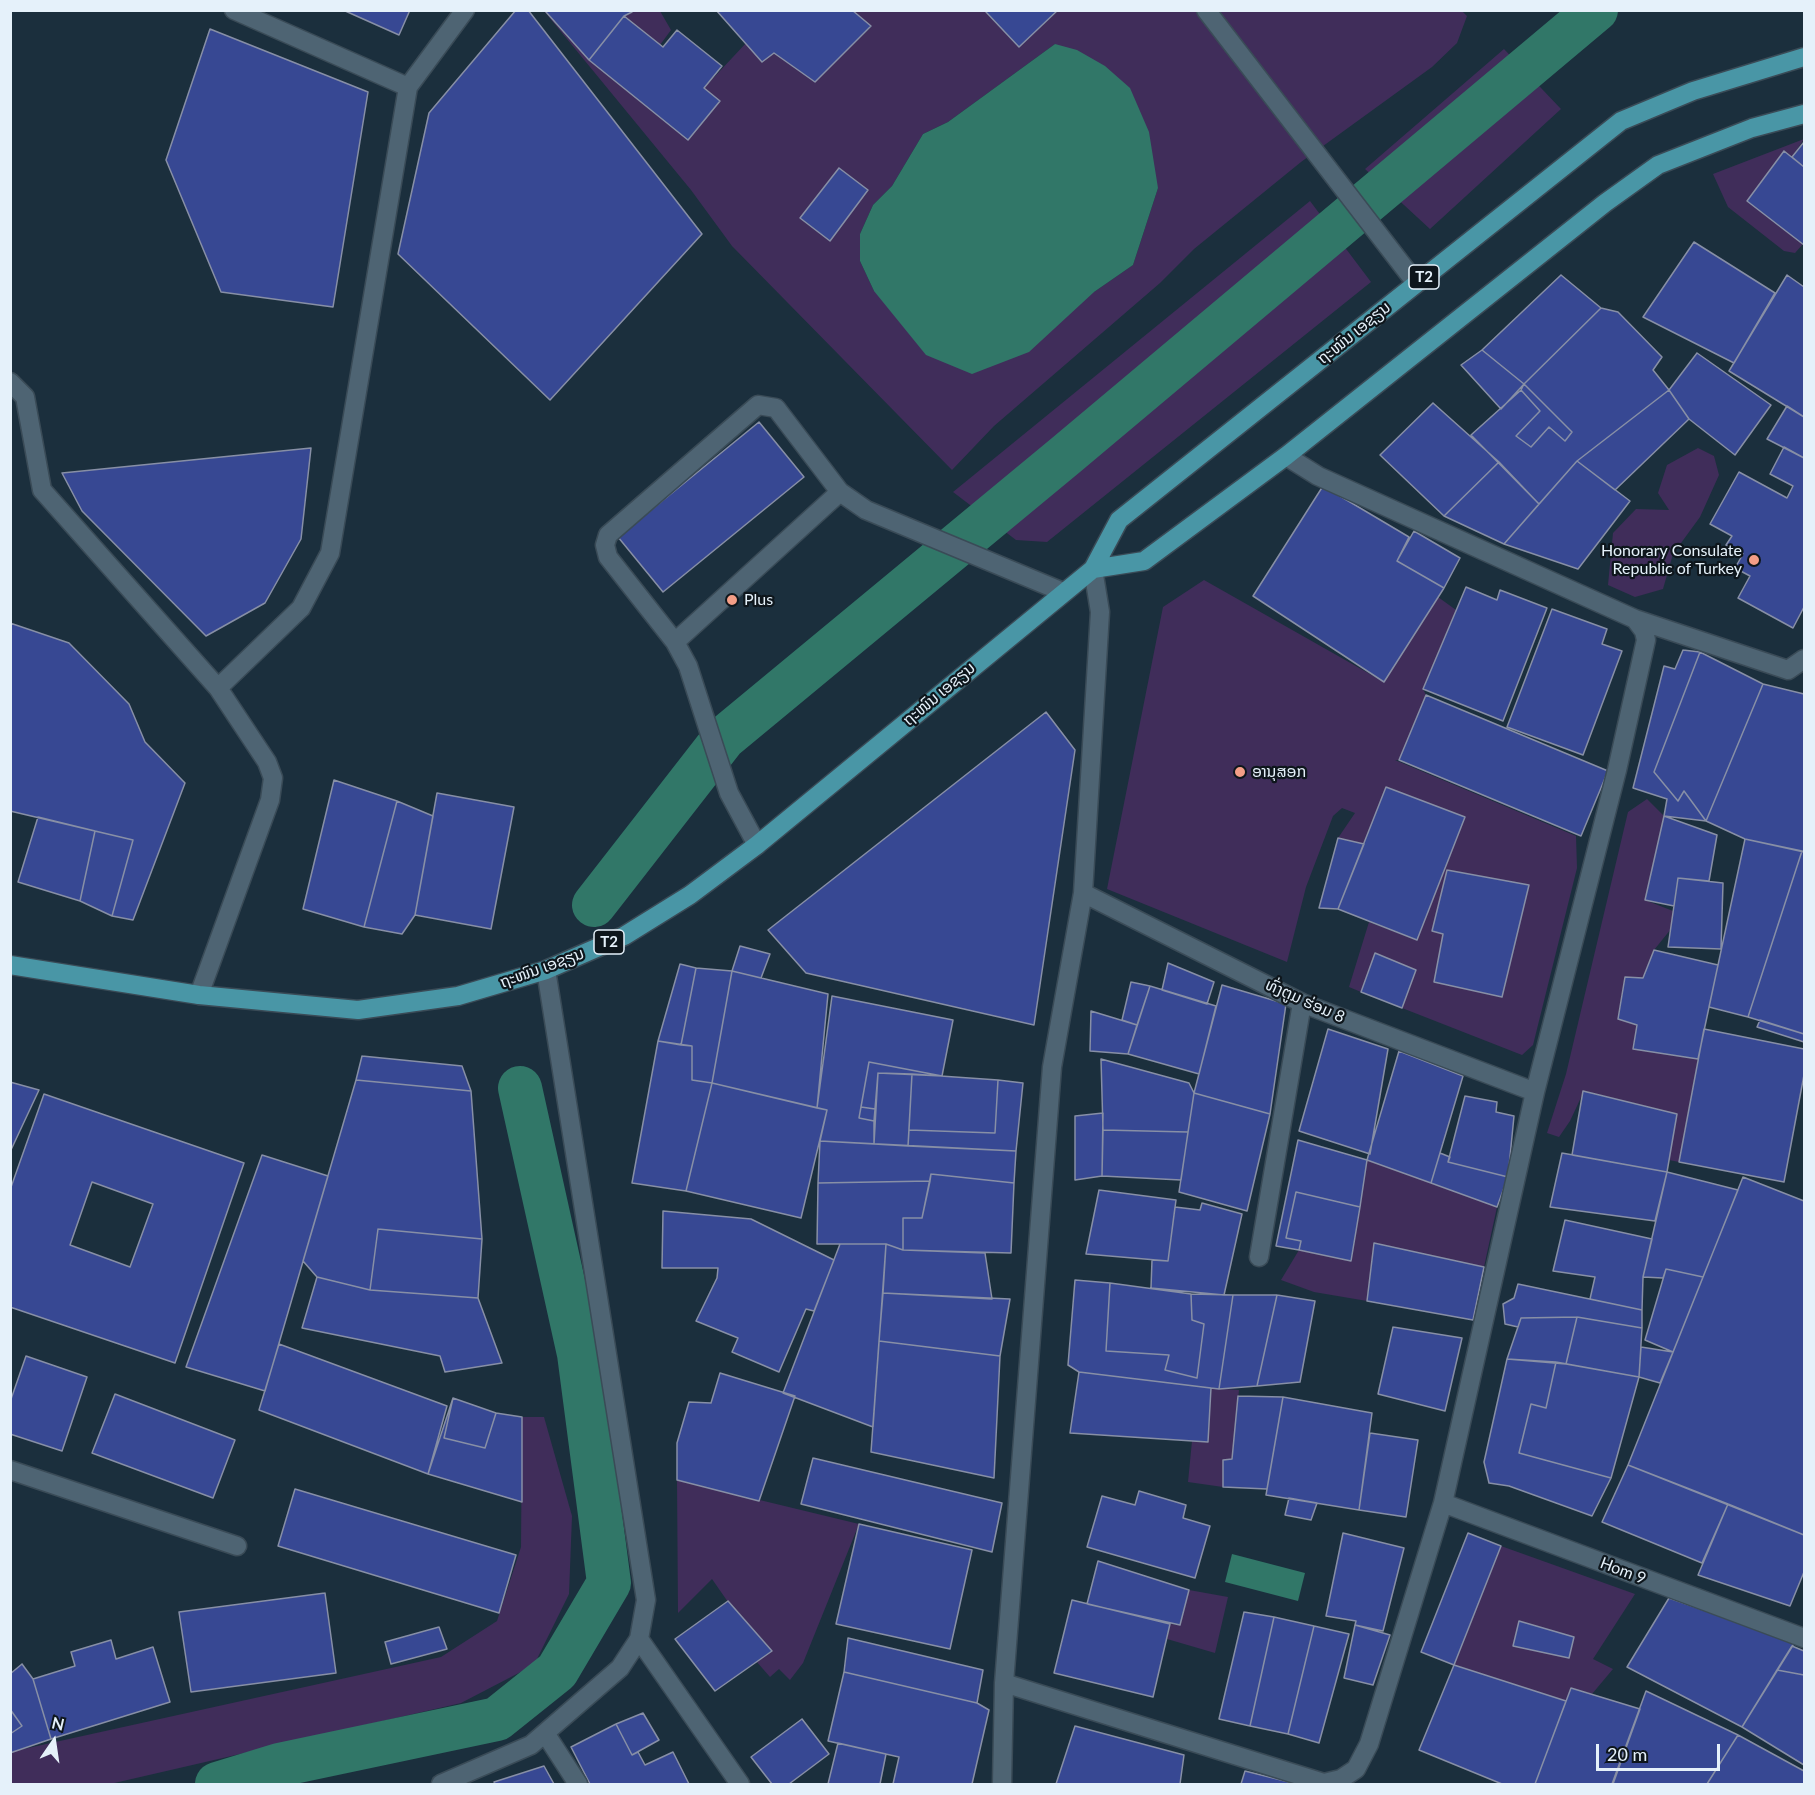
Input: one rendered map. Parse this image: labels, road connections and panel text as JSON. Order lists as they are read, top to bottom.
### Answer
{
  "streets": {
    "main road": ["T2", "ຖະໜົນ ເອຊຽນ"],
    "street": ["ທົ່ງຕູມ ຮ່ອມ 8", "Hom 9"]
  },
  "places": ["Honorary Consulate Republic of Turkey", "Plus", "ອານຸສອກ"],
  "scale_bar": "20 m",
  "north": "top"
}
